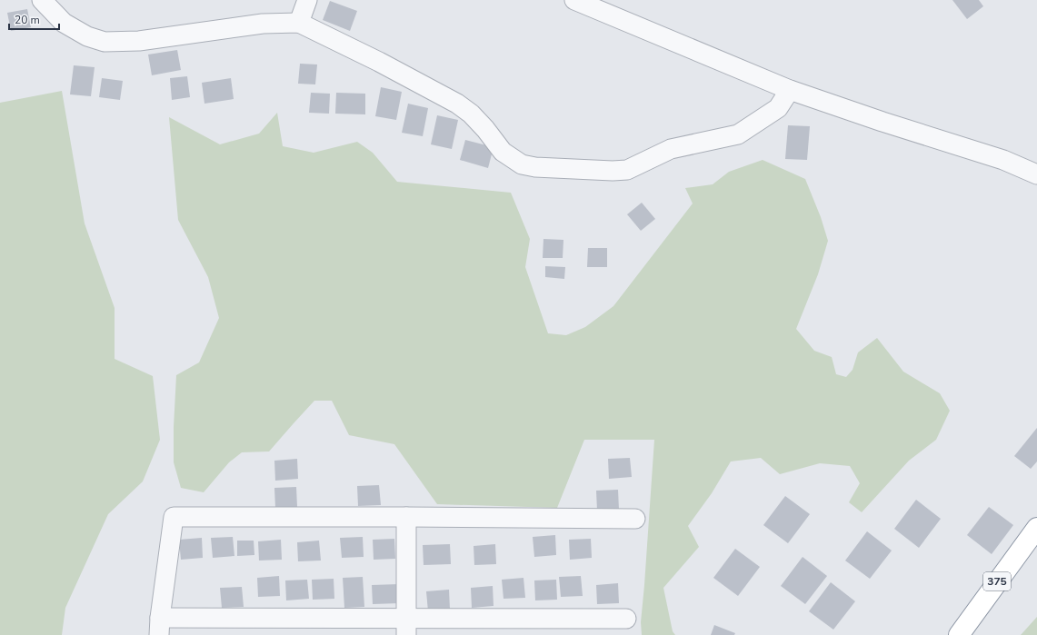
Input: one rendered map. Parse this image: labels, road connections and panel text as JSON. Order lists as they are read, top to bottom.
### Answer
{
  "streets": {
    "highway": ["375"]
  },
  "scale_bar": "20 m"
}
